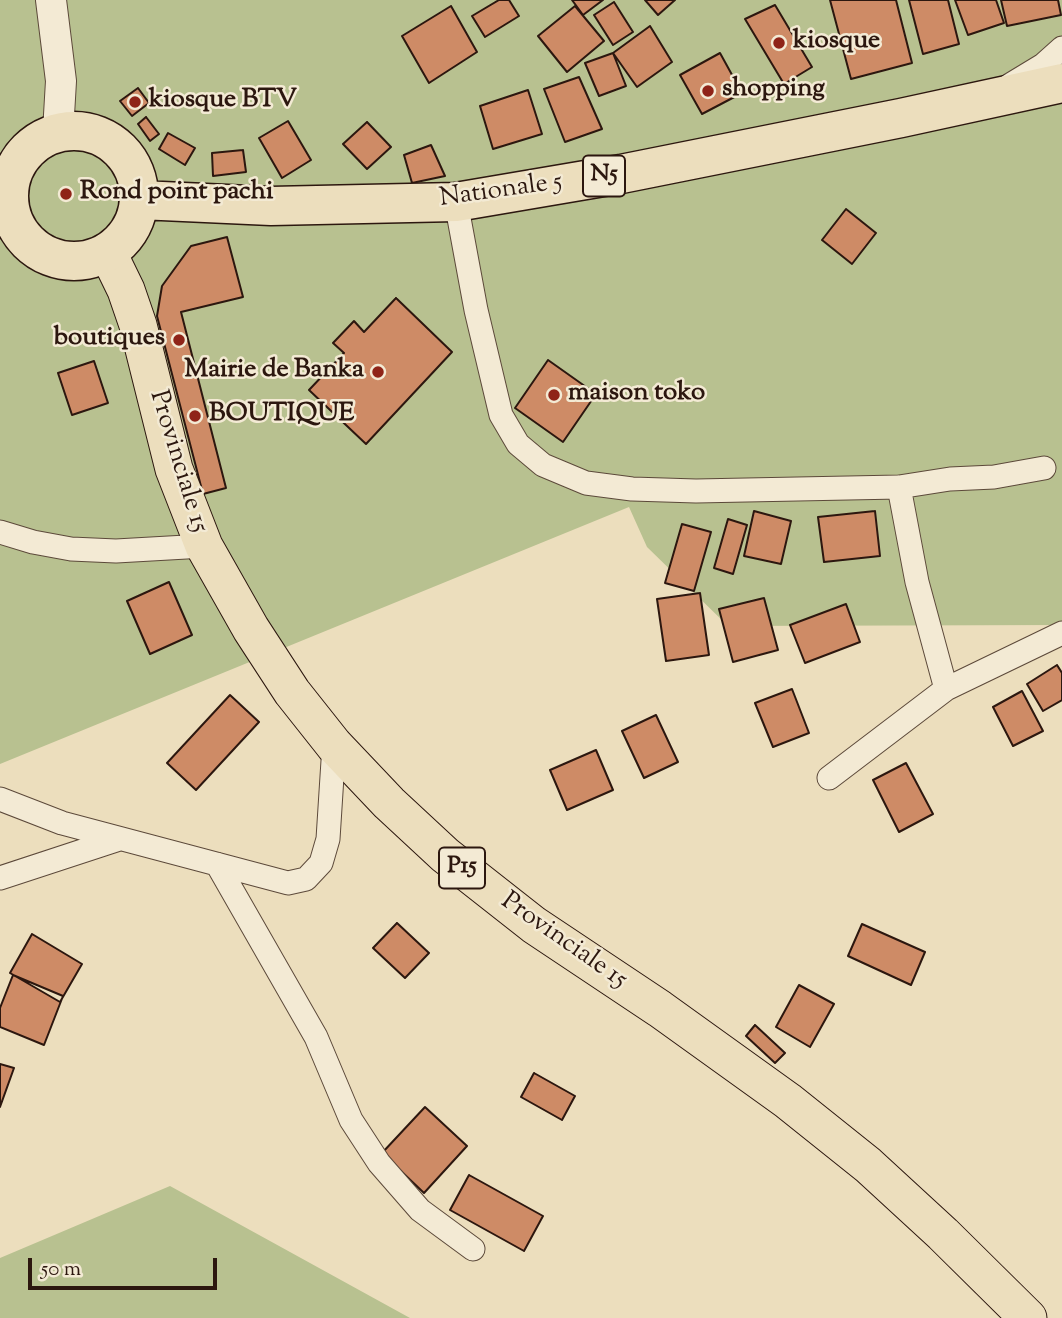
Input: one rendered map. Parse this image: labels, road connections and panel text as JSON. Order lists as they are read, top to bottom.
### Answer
{
  "streets": {
    "highway": ["N5", "Nationale 5"],
    "main road": ["Provinciale 15", "P15"]
  },
  "crossings": [
    ["Nationale 5", "Provinciale 15"]
  ],
  "places": [
    "kiosque",
    "shopping",
    "kiosque BTV",
    "Rond point pachi",
    "boutiques",
    "Mairie de Banka",
    "maison toko",
    "BOUTIQUE"
  ],
  "scale_bar": "50 m"
}
